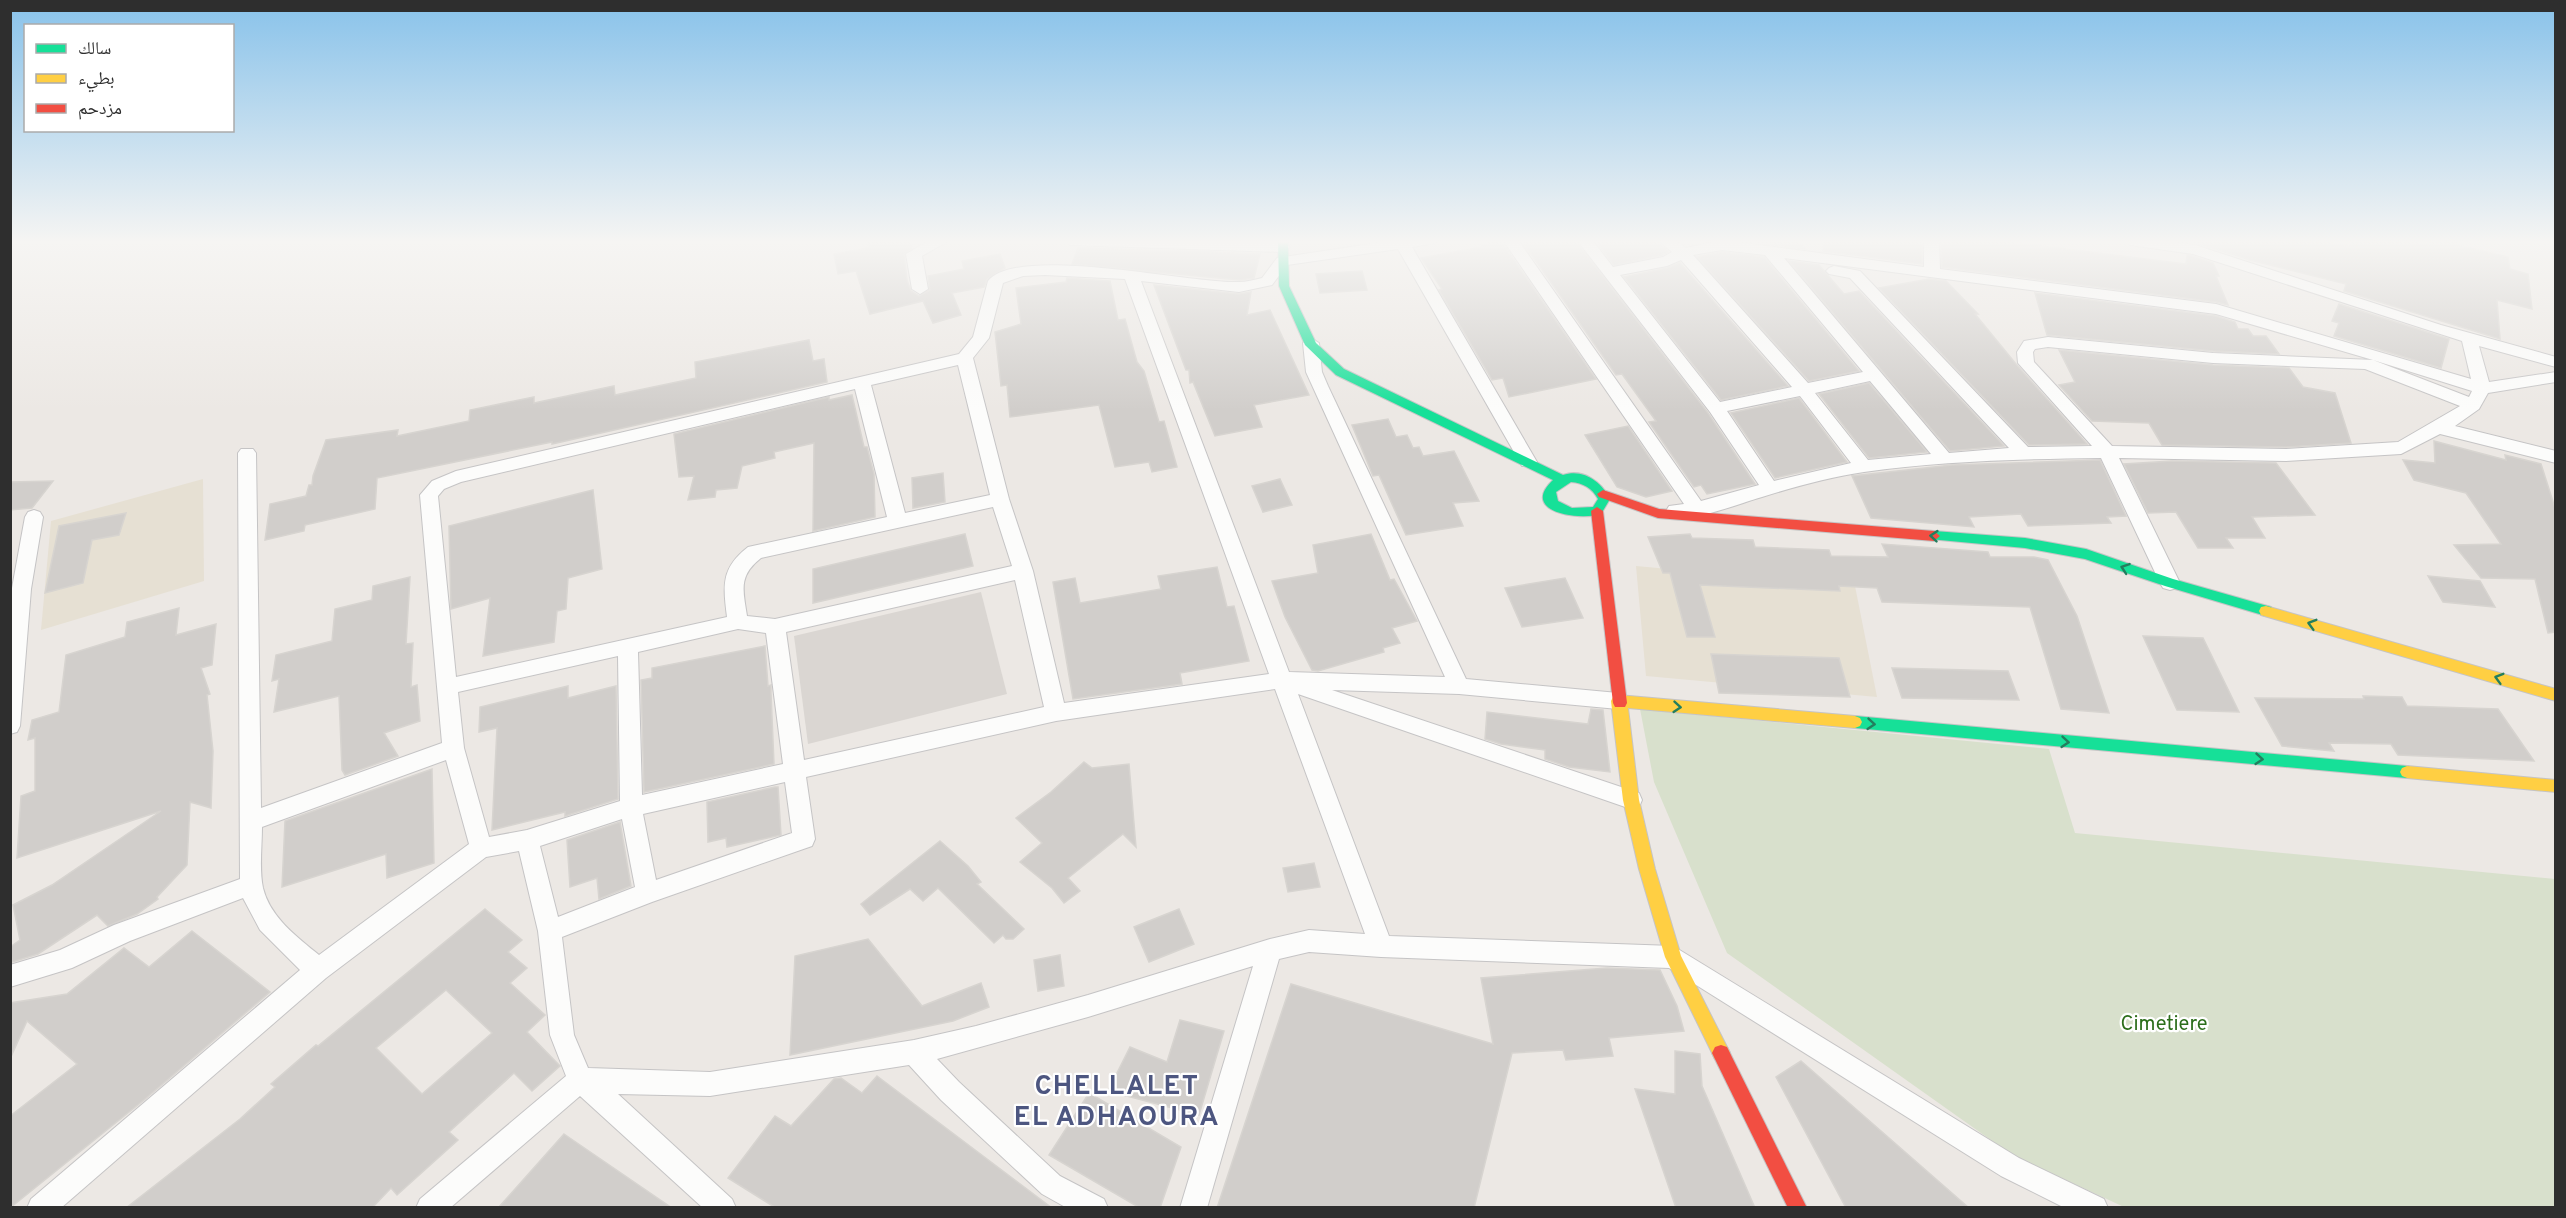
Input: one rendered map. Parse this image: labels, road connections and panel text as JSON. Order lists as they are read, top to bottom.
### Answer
{
  "districts": ["CHELLALET EL ADHAOURA"],
  "parks": ["Cimetiere"],
  "legend": ["سالك", "بطيء", "مزدحم"]
}
